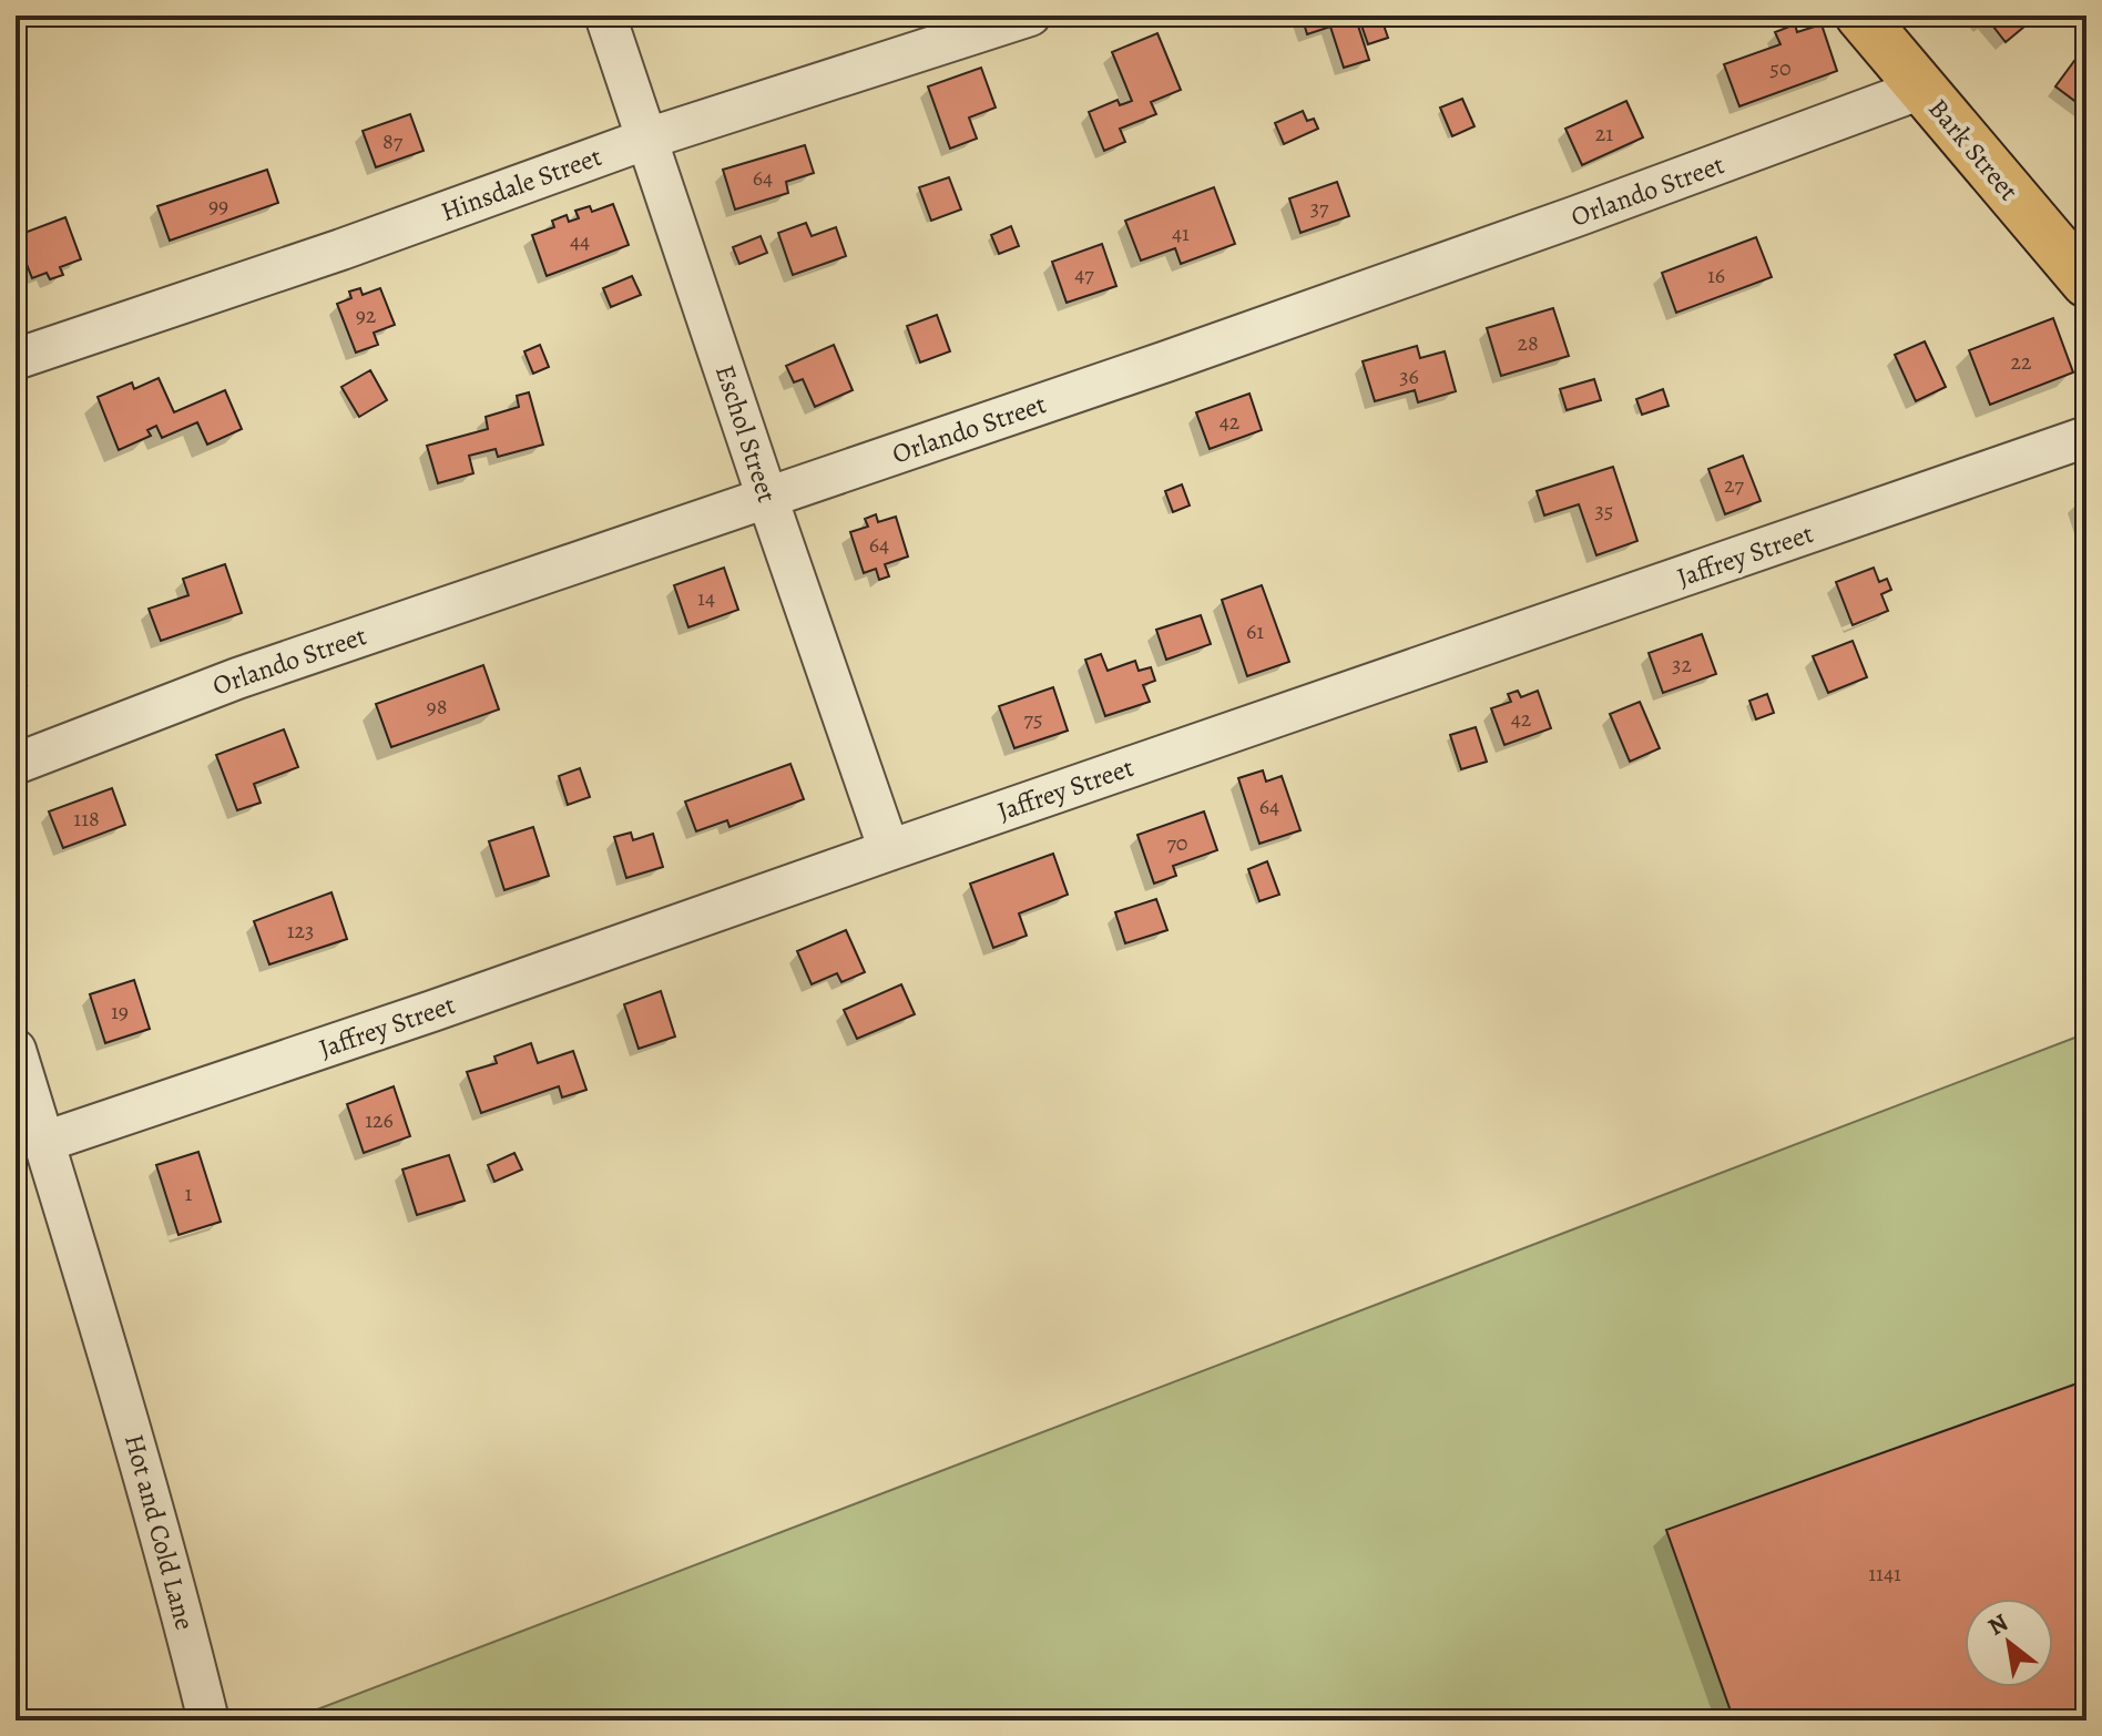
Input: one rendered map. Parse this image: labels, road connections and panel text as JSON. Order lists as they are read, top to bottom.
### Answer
{
  "streets": {
    "main road": ["Bark Street"],
    "street": [
      "Hinsdale Street",
      "Orlando Street",
      "Eschol Street",
      "Jaffrey Street",
      "Hot and Cold Lane"
    ]
  },
  "crossings": [
    ["Bark Street", "Orlando Street"],
    ["Hinsdale Street", "Eschol Street"],
    ["Orlando Street", "Eschol Street"],
    ["Eschol Street", "Jaffrey Street"],
    ["Jaffrey Street", "Hot and Cold Lane"]
  ],
  "house_numbers": [
    "50",
    "21",
    "87",
    "64",
    "99",
    "37",
    "41",
    "44",
    "47",
    "16",
    "92",
    "28",
    "22",
    "36",
    "42",
    "27",
    "35",
    "64",
    "14",
    "61",
    "32",
    "98",
    "75",
    "42",
    "64",
    "118",
    "70",
    "123",
    "19",
    "126",
    "1",
    "1141"
  ],
  "north": "top left"
}
